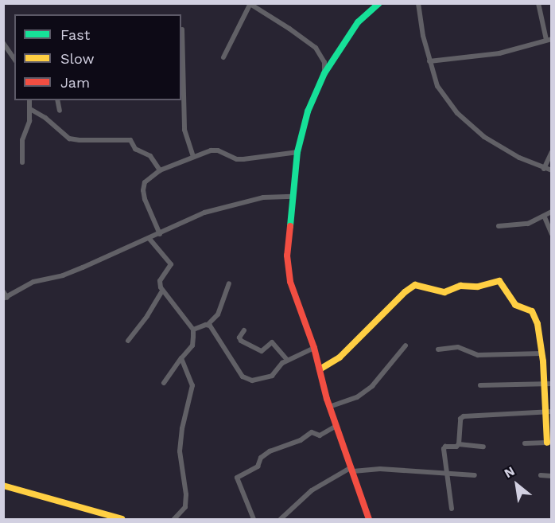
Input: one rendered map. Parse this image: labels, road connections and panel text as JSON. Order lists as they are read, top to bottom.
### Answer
{
  "legend": ["Fast", "Slow", "Jam"],
  "north": "top left"
}
